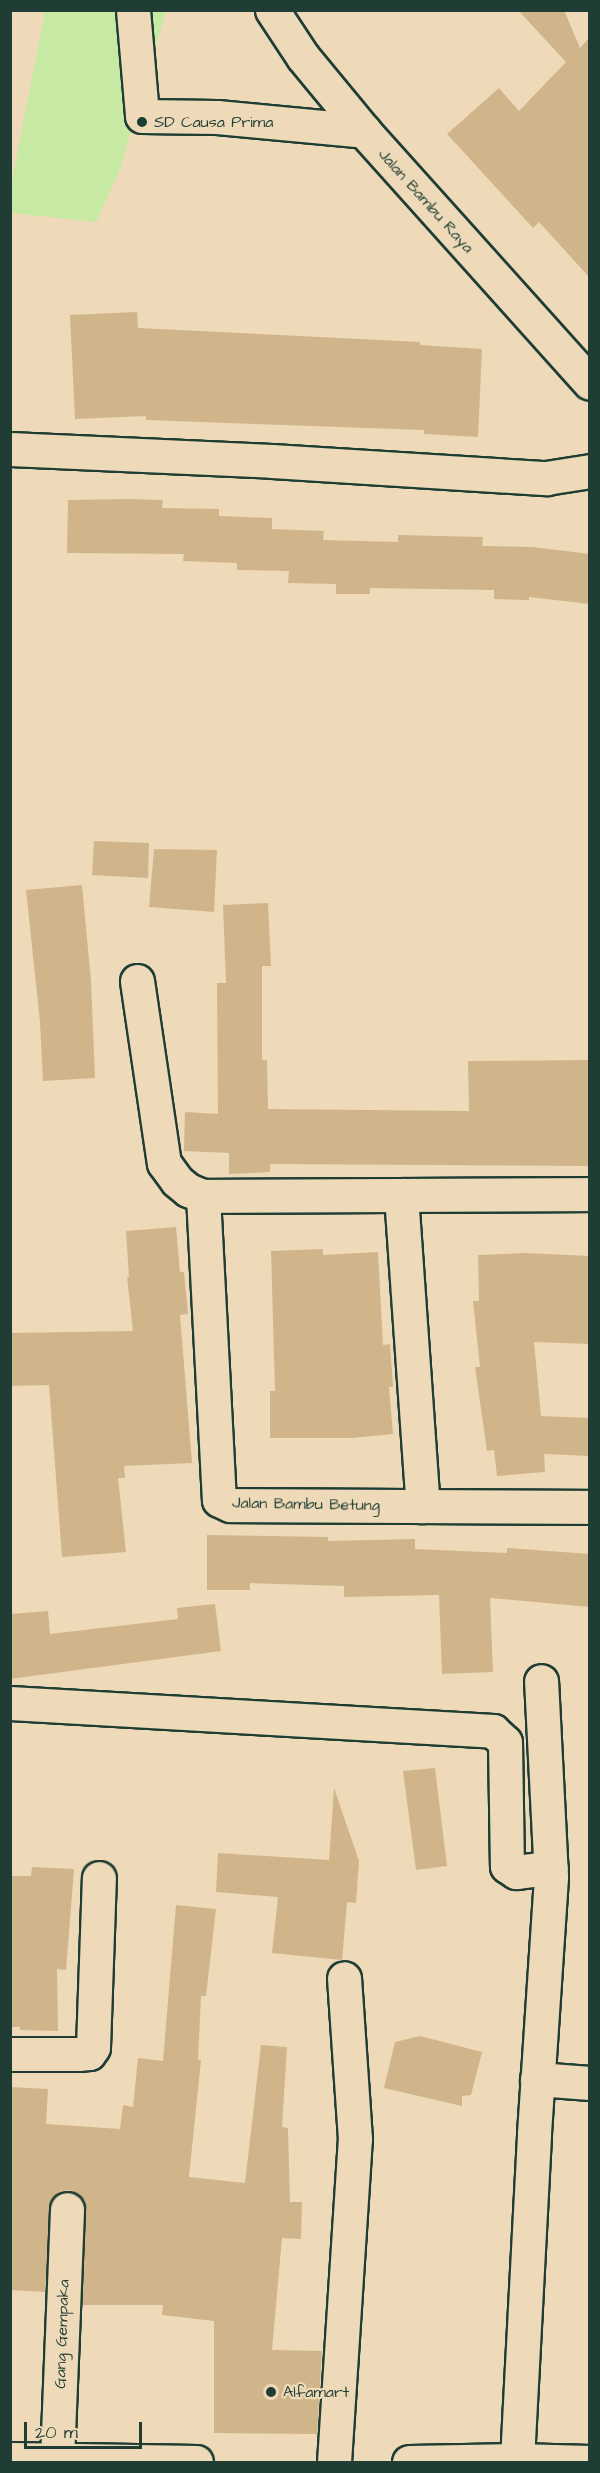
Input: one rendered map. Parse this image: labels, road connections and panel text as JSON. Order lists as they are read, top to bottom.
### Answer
{
  "streets": {
    "street": ["Jalan Bambu Raya", "Jalan Bambu Betung", "Gang Gempaka"]
  },
  "places": ["SD Causa Prima", "Alfamart"],
  "scale_bar": "20 m"
}
